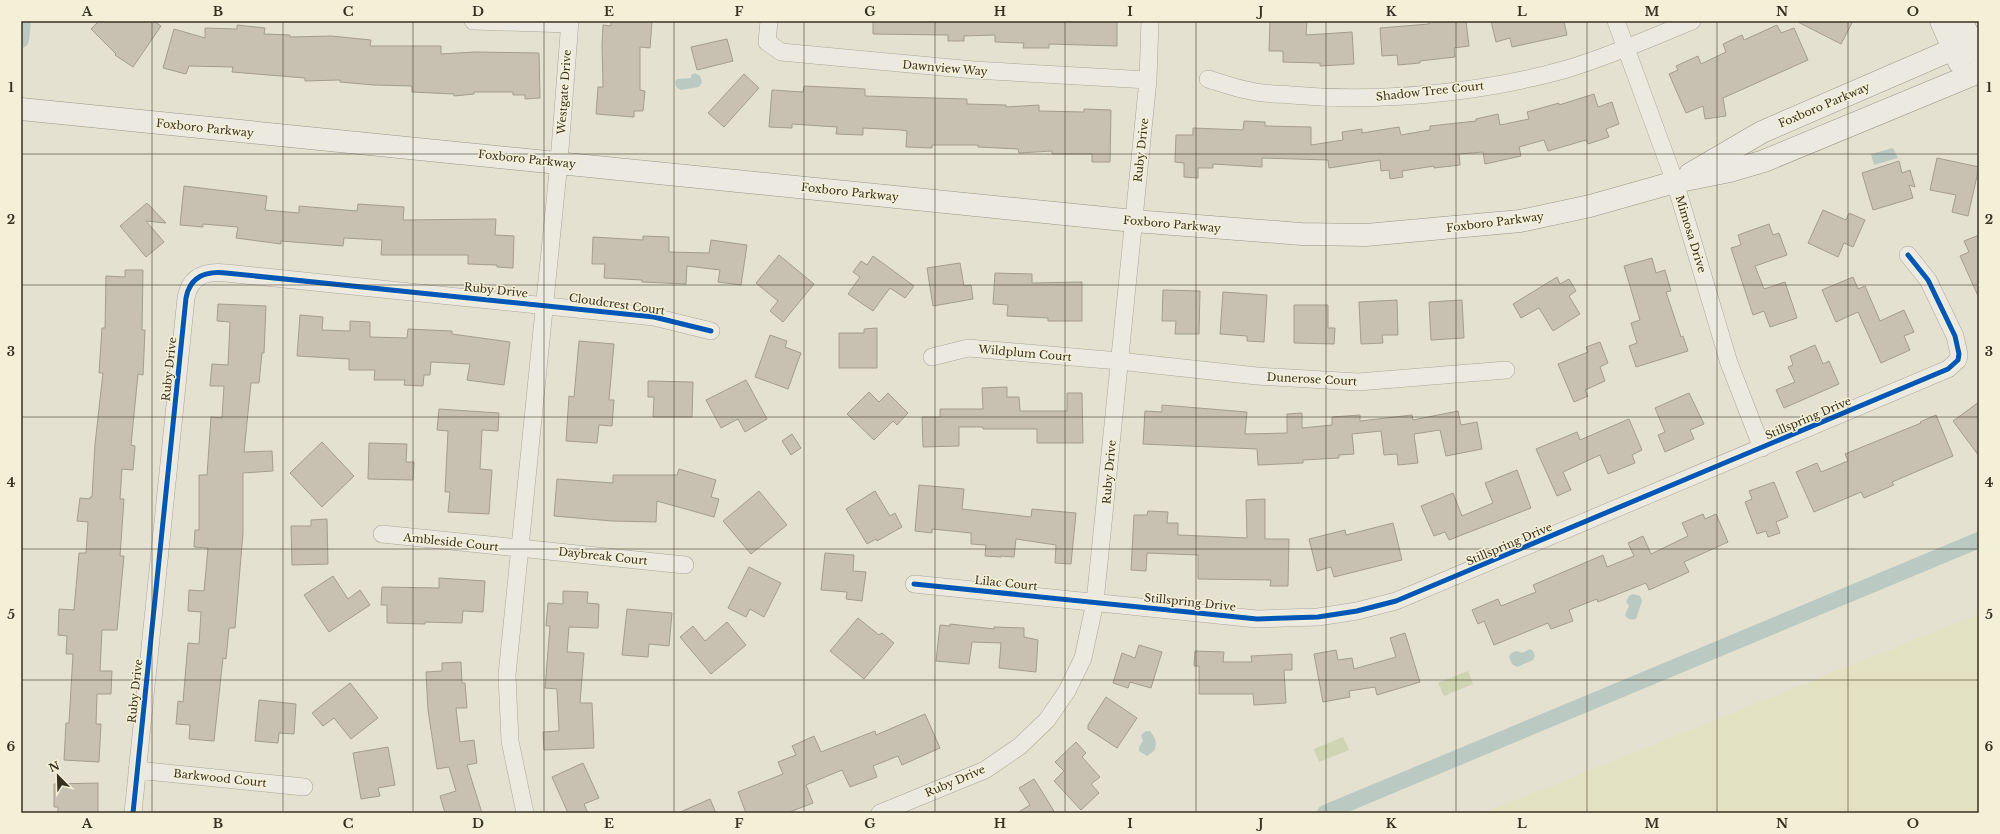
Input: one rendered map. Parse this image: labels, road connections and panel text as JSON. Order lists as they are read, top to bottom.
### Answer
{
  "streets": {
    "main road": ["Foxboro Parkway"],
    "street": [
      "Dawnview Way",
      "Shadow Tree Court",
      "Westgate Drive",
      "Ruby Drive",
      "Mimosa Drive",
      "Cloudcrest Court",
      "Wildplum Court",
      "Dunerose Court",
      "Stillspring Drive",
      "Ambleside Court",
      "Daybreak Court",
      "Lilac Court",
      "Barkwood Court"
    ]
  },
  "crossings": [
    ["Dawnview Way", "Ruby Drive"],
    ["Shadow Tree Court", "Mimosa Drive"],
    ["Westgate Drive", "Foxboro Parkway"],
    ["Westgate Drive", "Ruby Drive"],
    ["Westgate Drive", "Cloudcrest Court"],
    ["Westgate Drive", "Ambleside Court"],
    ["Westgate Drive", "Daybreak Court"],
    ["Foxboro Parkway", "Ruby Drive"],
    ["Foxboro Parkway", "Mimosa Drive"],
    ["Ruby Drive", "Cloudcrest Court"],
    ["Ruby Drive", "Wildplum Court"],
    ["Ruby Drive", "Dunerose Court"],
    ["Ruby Drive", "Stillspring Drive"],
    ["Ruby Drive", "Lilac Court"],
    ["Ruby Drive", "Barkwood Court"],
    ["Mimosa Drive", "Stillspring Drive"],
    ["Wildplum Court", "Dunerose Court"],
    ["Stillspring Drive", "Lilac Court"],
    ["Ambleside Court", "Daybreak Court"]
  ],
  "north": "top left",
  "grid": {
    "columns": [
      "A",
      "B",
      "C",
      "D",
      "E",
      "F",
      "G",
      "H",
      "I",
      "J",
      "K",
      "L",
      "M",
      "N",
      "O"
    ],
    "rows": [
      "1",
      "2",
      "3",
      "4",
      "5",
      "6"
    ]
  }
}
